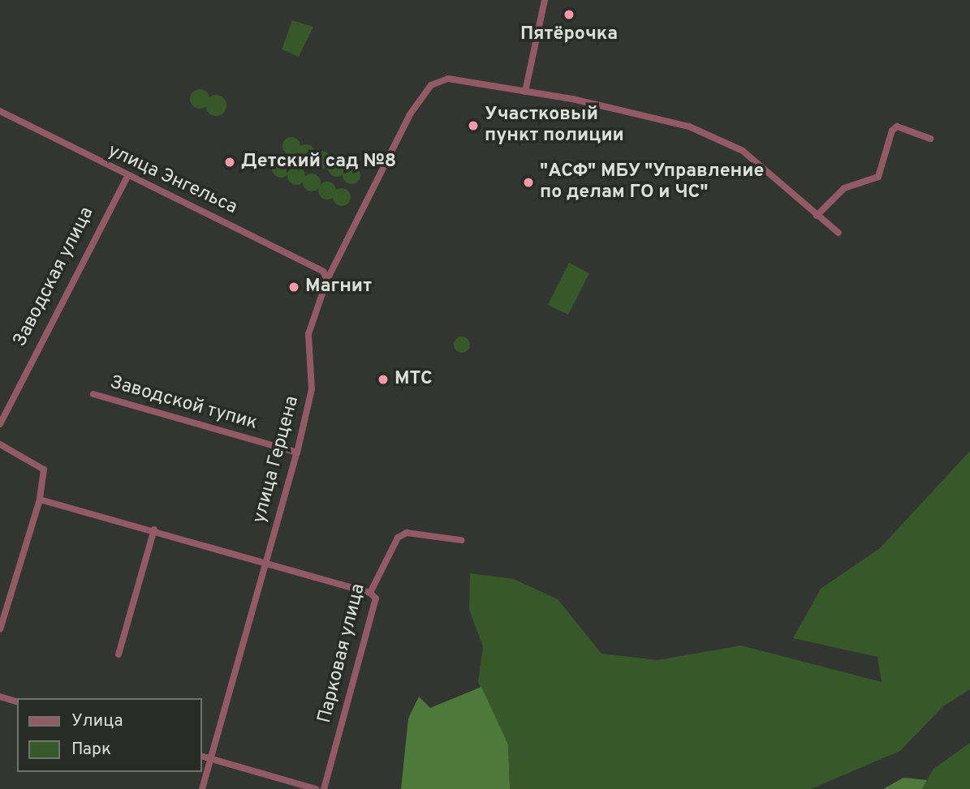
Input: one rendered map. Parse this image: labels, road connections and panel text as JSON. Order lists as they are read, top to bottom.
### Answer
{
  "streets": {
    "street": [
      "улица Энгельса",
      "Заводская улица",
      "Заводской тупик",
      "улица Герцена",
      "Парковая улица"
    ]
  },
  "crossings": [
    ["улица Энгельса", "Заводская улица"],
    ["улица Энгельса", "улица Герцена"],
    ["Заводской тупик", "улица Герцена"]
  ],
  "places": [
    "Пятёрочка",
    "Участковый пункт полиции",
    "Детский сад №8",
    "\"АСФ\" МБУ \"Управление по делам ГО и ЧС\"",
    "Магнит",
    "МТС"
  ],
  "legend": ["Улица", "Парк"]
}
